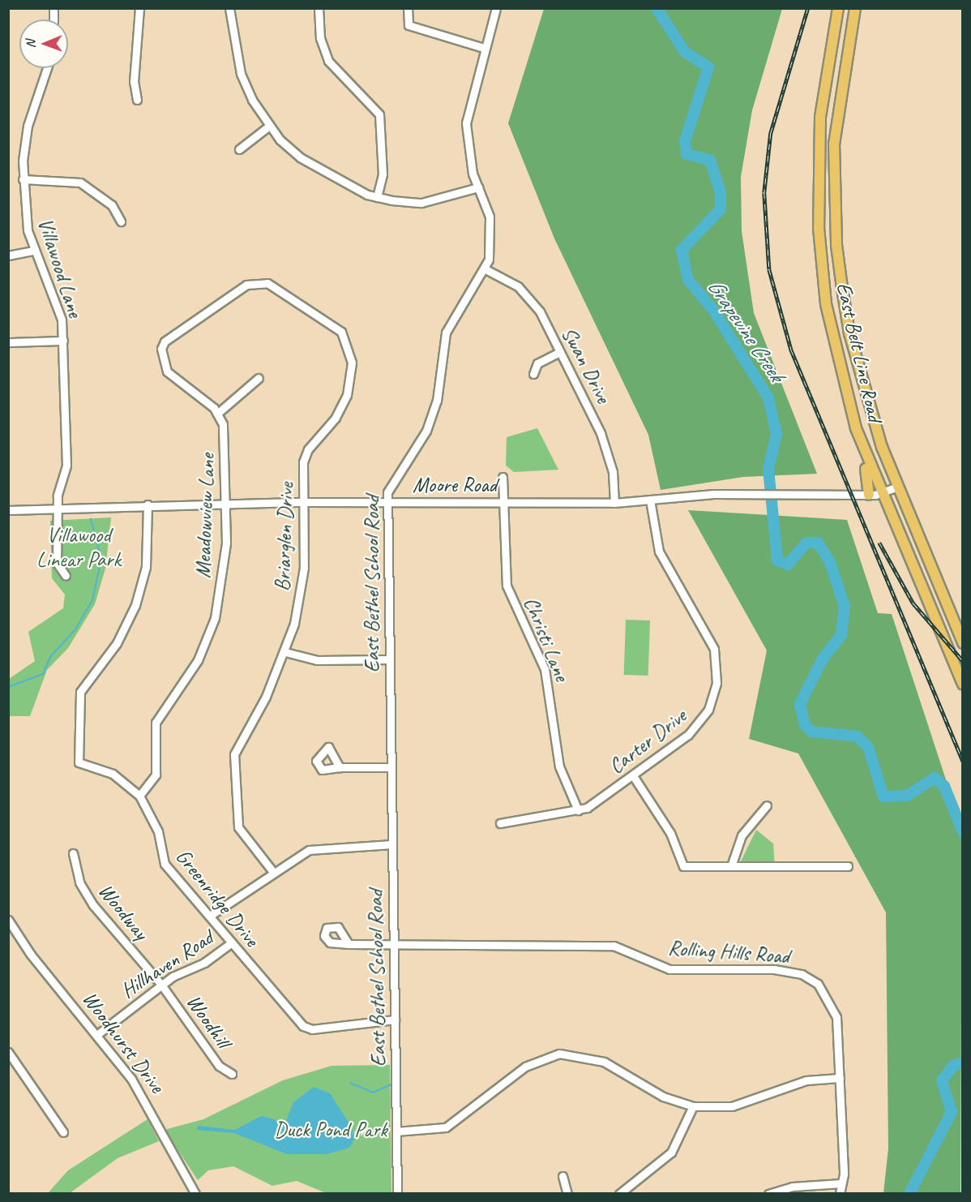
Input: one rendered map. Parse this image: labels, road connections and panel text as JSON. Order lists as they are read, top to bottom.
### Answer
{
  "streets": {
    "main road": ["East Belt Line Road"],
    "street": [
      "Villawood Lane",
      "Swan Drive",
      "Moore Road",
      "Meadowview Lane",
      "Briarglen Drive",
      "East Bethel School Road",
      "Christi Lane",
      "Carter Drive",
      "Greenridge Drive",
      "Woodway",
      "Rolling Hills Road",
      "Hillhaven Road",
      "Woodhill",
      "Woodhurst Drive"
    ]
  },
  "crossings": [
    ["Villawood Lane", "Moore Road"],
    ["East Belt Line Road", "Moore Road"],
    ["Swan Drive", "Moore Road"],
    ["Swan Drive", "East Bethel School Road"],
    ["Moore Road", "Meadowview Lane"],
    ["Moore Road", "Briarglen Drive"],
    ["Moore Road", "East Bethel School Road"],
    ["Moore Road", "Christi Lane"],
    ["Moore Road", "Carter Drive"],
    ["Moore Road", "Greenridge Drive"],
    ["Meadowview Lane", "Briarglen Drive"],
    ["Meadowview Lane", "Greenridge Drive"],
    ["East Bethel School Road", "Greenridge Drive"],
    ["East Bethel School Road", "Rolling Hills Road"],
    ["Christi Lane", "Carter Drive"],
    ["Greenridge Drive", "Hillhaven Road"],
    ["Woodway", "Hillhaven Road"],
    ["Woodway", "Woodhill"],
    ["Hillhaven Road", "Woodhill"],
    ["Hillhaven Road", "Woodhurst Drive"]
  ],
  "water": ["Grapevine Creek"],
  "parks": ["Villawood Linear Park", "Duck Pond Park"],
  "north": "left"
}
